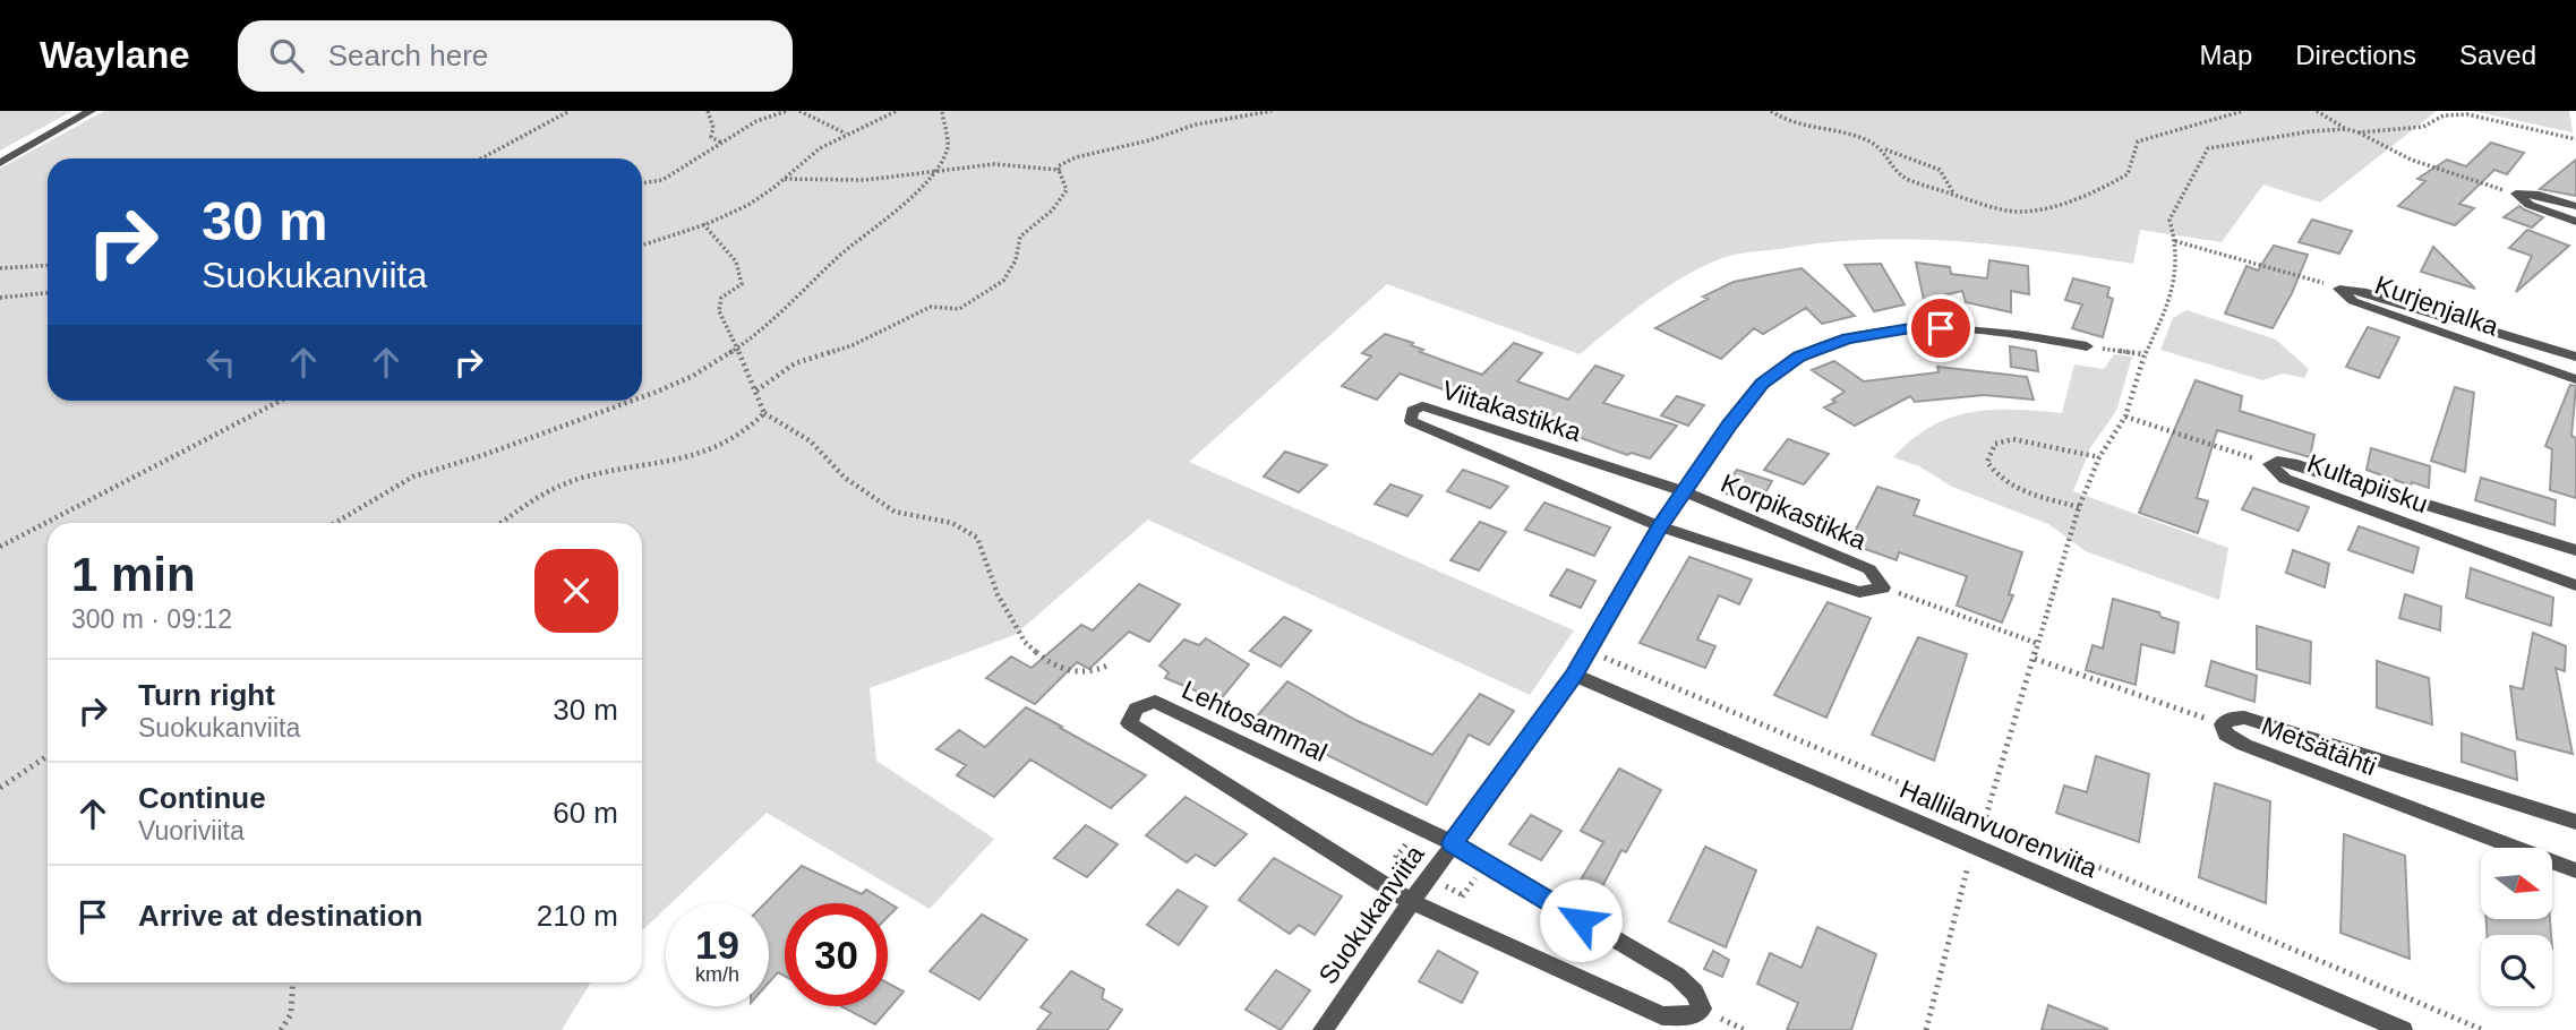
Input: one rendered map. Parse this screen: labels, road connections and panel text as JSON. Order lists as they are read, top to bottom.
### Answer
{
  "streets": {
    "street": [
      "Kurjenjalka",
      "Viitakastikka",
      "Kultapiisku",
      "Korpikastikka",
      "Lehtosammal",
      "Metsätähti",
      "Hallilanvuorenviita",
      "Suokukanviita"
    ]
  },
  "crossings": [
    ["Viitakastikka", "Korpikastikka"],
    ["Viitakastikka", "Suokukanviita"],
    ["Korpikastikka", "Suokukanviita"],
    ["Lehtosammal", "Suokukanviita"],
    ["Hallilanvuorenviita", "Suokukanviita"]
  ],
  "north": "right",
  "page": {
    "header": "Waylane",
    "search": "Search here",
    "nav": ["Map", "Directions", "Saved"],
    "turn": ["30 m", "Suokukanviita"],
    "heading": ["1 min", "300 m · 09:12"],
    "list": [
      {
        "name": "Turn right",
        "note": "Suokukanviita",
        "value": "30 m"
      },
      {
        "name": "Continue",
        "note": "Vuoriviita",
        "value": "60 m"
      },
      {
        "name": "Arrive at destination",
        "value": "210 m"
      }
    ],
    "speed": "19 km/h",
    "limit": "30"
  }
}
